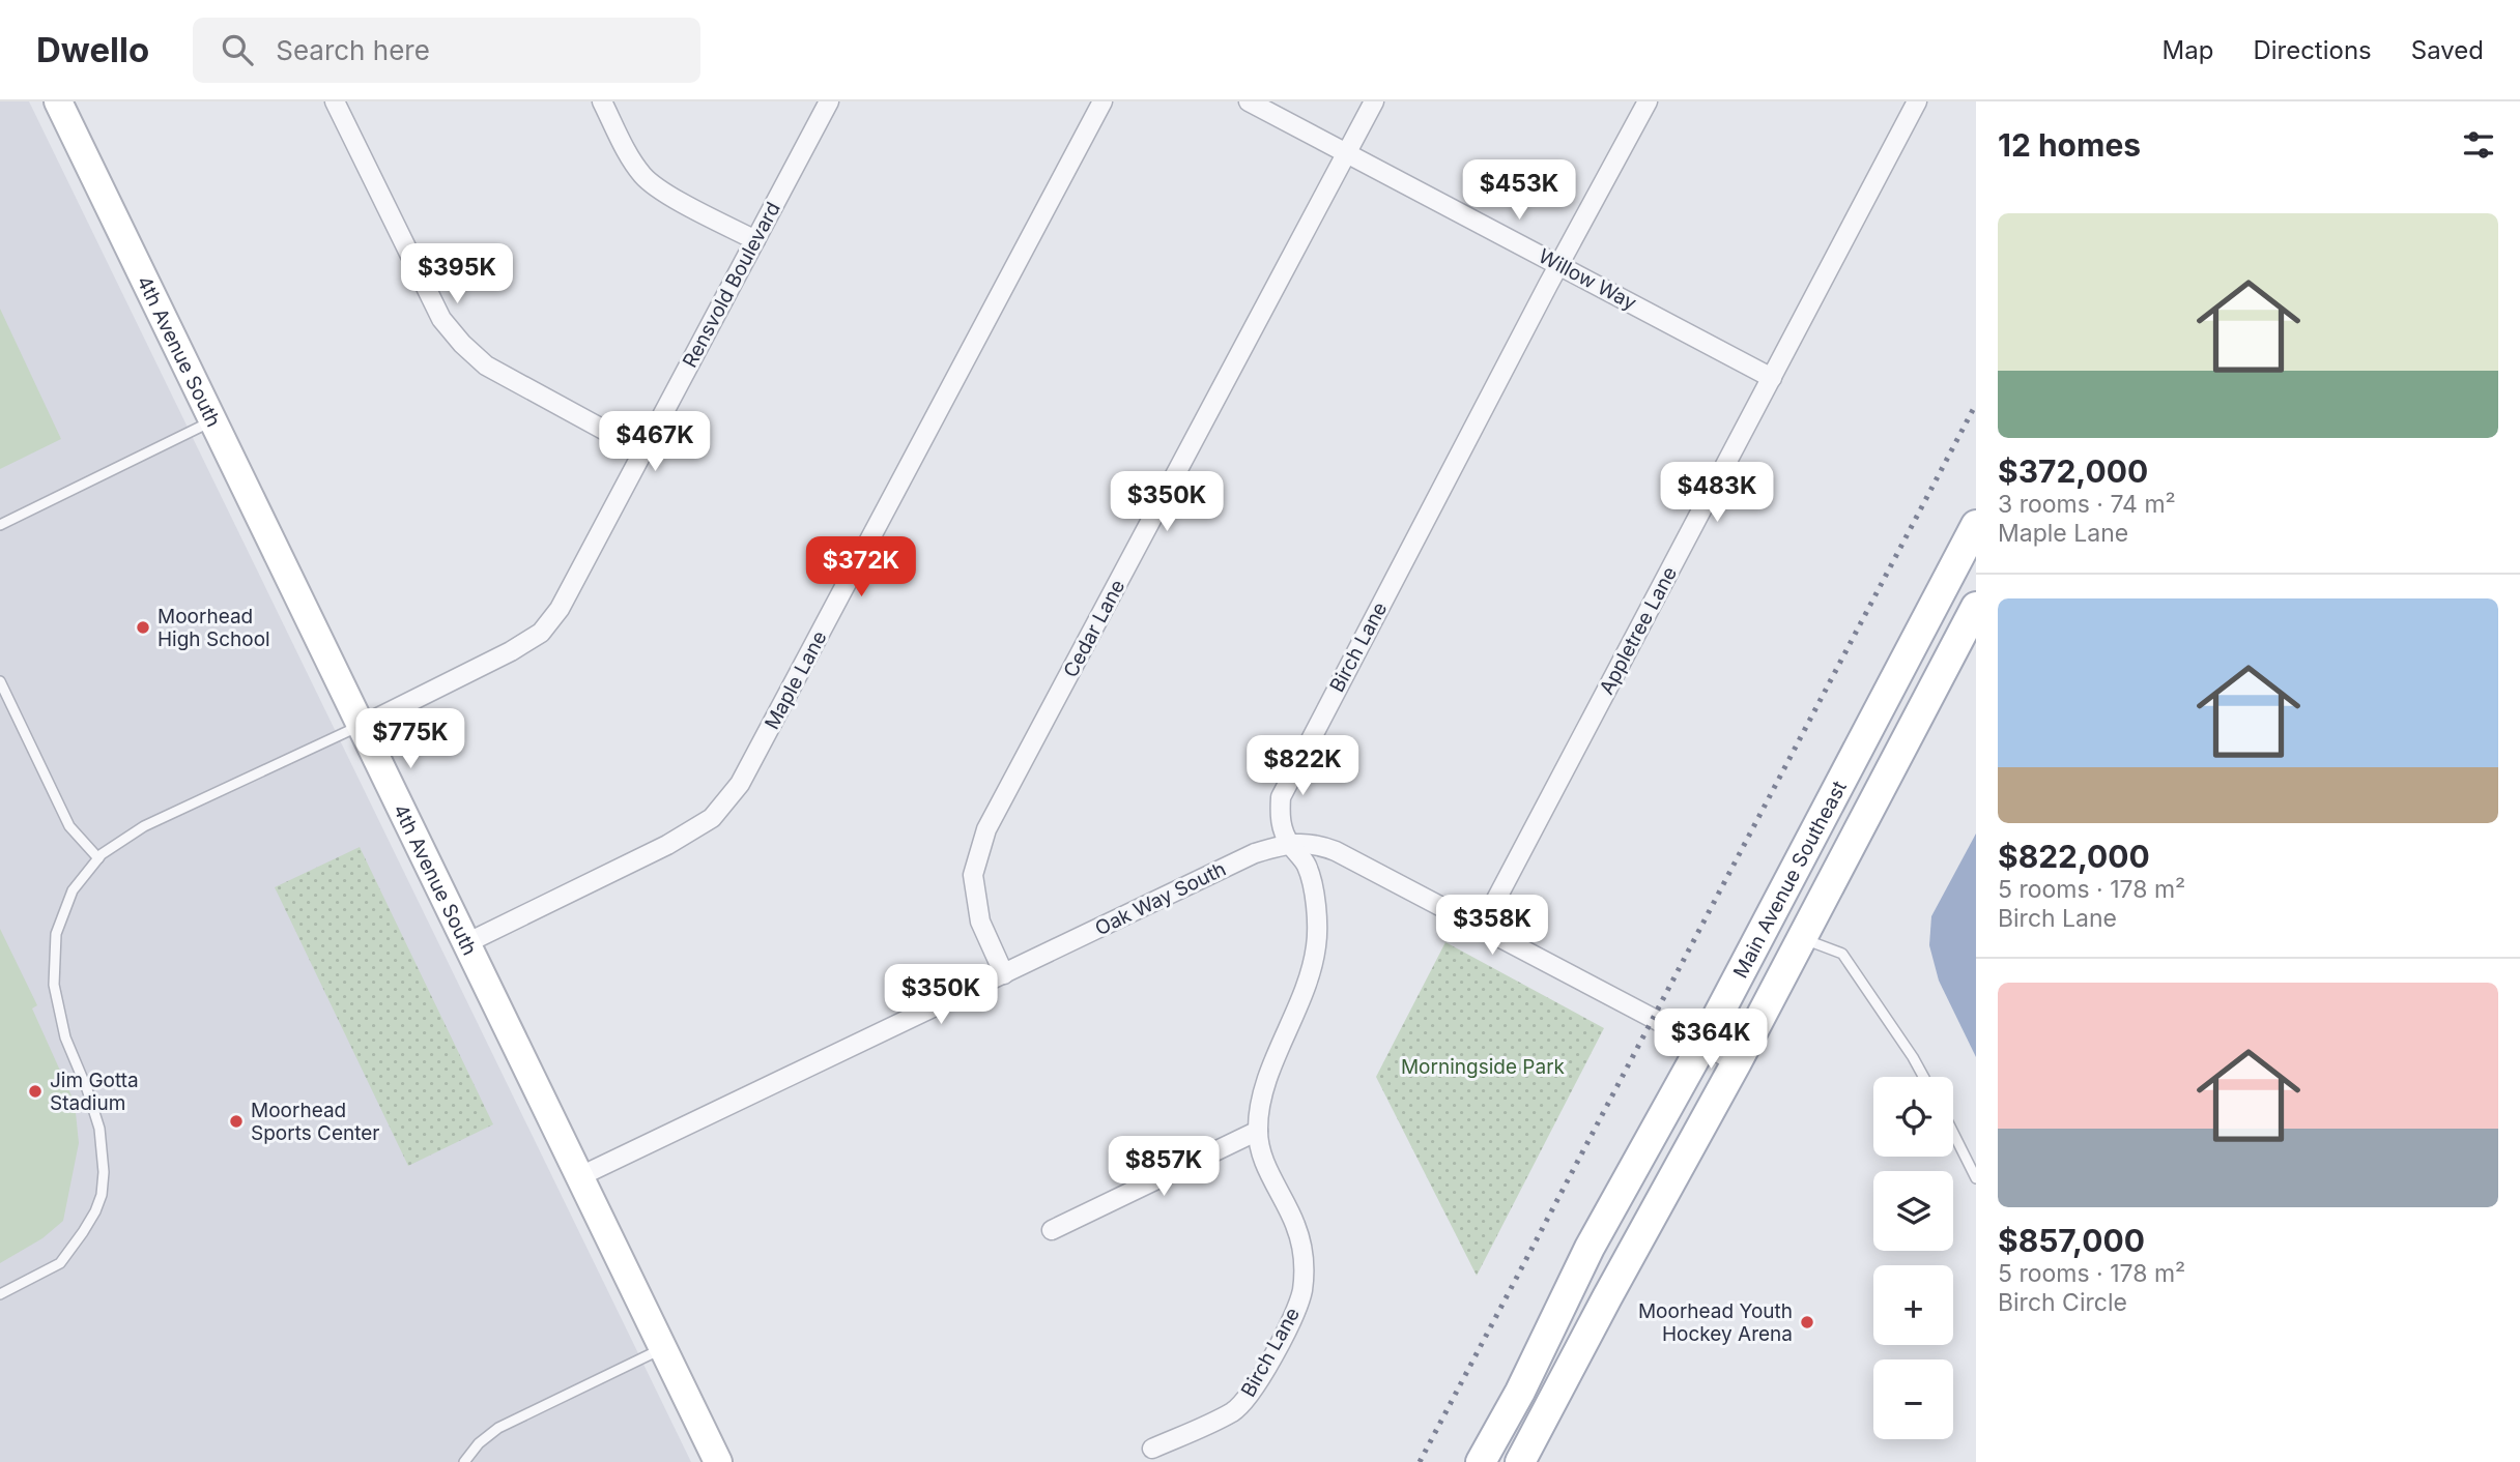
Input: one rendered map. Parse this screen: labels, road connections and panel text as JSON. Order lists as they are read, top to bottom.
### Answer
{
  "streets": {
    "main road": ["Main Avenue Southeast"],
    "street": [
      "Willow Way",
      "Rensvold Boulevard",
      "4th Avenue South",
      "Cedar Lane",
      "Appletree Lane",
      "Birch Lane",
      "Maple Lane",
      "Oak Way South"
    ]
  },
  "crossings": [
    ["Willow Way", "Cedar Lane"],
    ["Willow Way", "Appletree Lane"],
    ["Willow Way", "Birch Lane"],
    ["Rensvold Boulevard", "4th Avenue South"],
    ["4th Avenue South", "Maple Lane"],
    ["4th Avenue South", "Oak Way South"],
    ["Cedar Lane", "Oak Way South"],
    ["Appletree Lane", "Oak Way South"],
    ["Birch Lane", "Oak Way South"],
    ["Main Avenue Southeast", "Oak Way South"]
  ],
  "parks": ["Morningside Park"],
  "places": [
    "Moorhead High School",
    "Jim Gotta Stadium",
    "Moorhead Sports Center",
    "Moorhead Youth Hockey Arena"
  ],
  "page": {
    "header": "Dwello",
    "search": "Search here",
    "nav": ["Map", "Directions", "Saved"],
    "heading": "12 homes",
    "price": [
      "$453K",
      "$395K",
      "$467K",
      "$483K",
      "$350K",
      "$372K",
      "$775K",
      "$822K",
      "$358K",
      "$350K",
      "$364K",
      "$857K"
    ],
    "list": [
      {
        "name": "$372,000",
        "note": "3 rooms · 74 m² · Maple Lane"
      },
      {
        "name": "$822,000",
        "note": "5 rooms · 178 m² · Birch Lane"
      },
      {
        "name": "$857,000",
        "note": "5 rooms · 178 m² · Birch Circle"
      }
    ],
    "map_buttons": ["+", "−"]
  }
}
